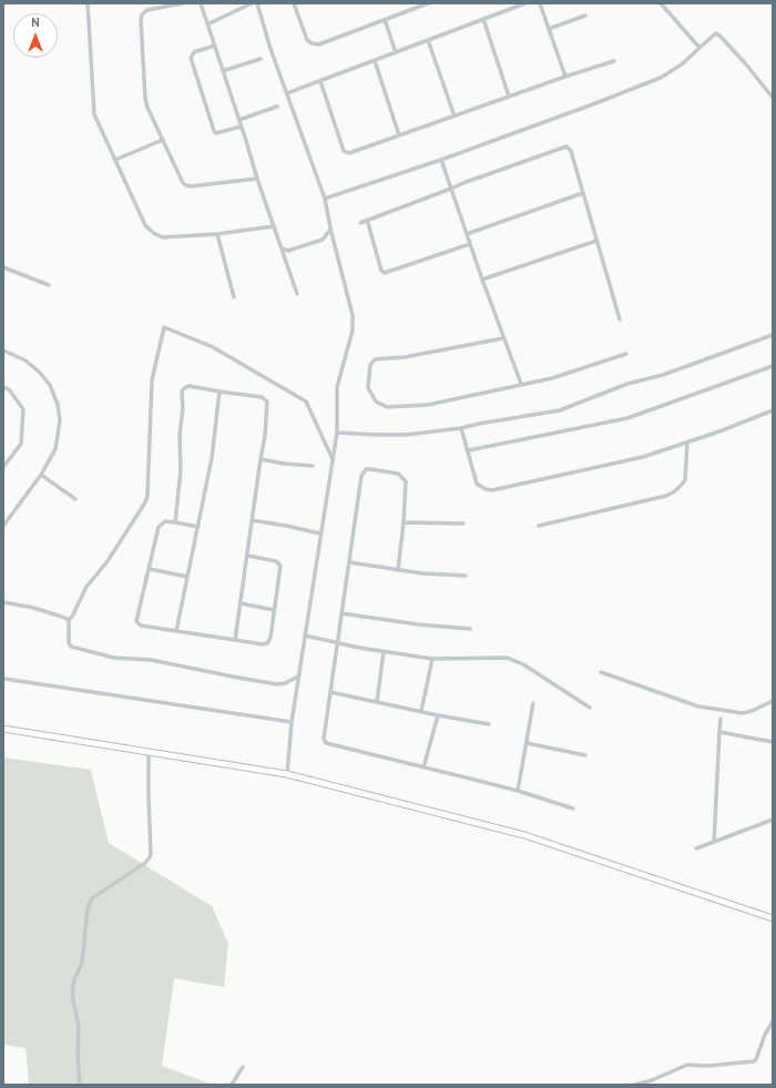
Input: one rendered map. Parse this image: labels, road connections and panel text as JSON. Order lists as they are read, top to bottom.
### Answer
{
  "north": "top"
}
